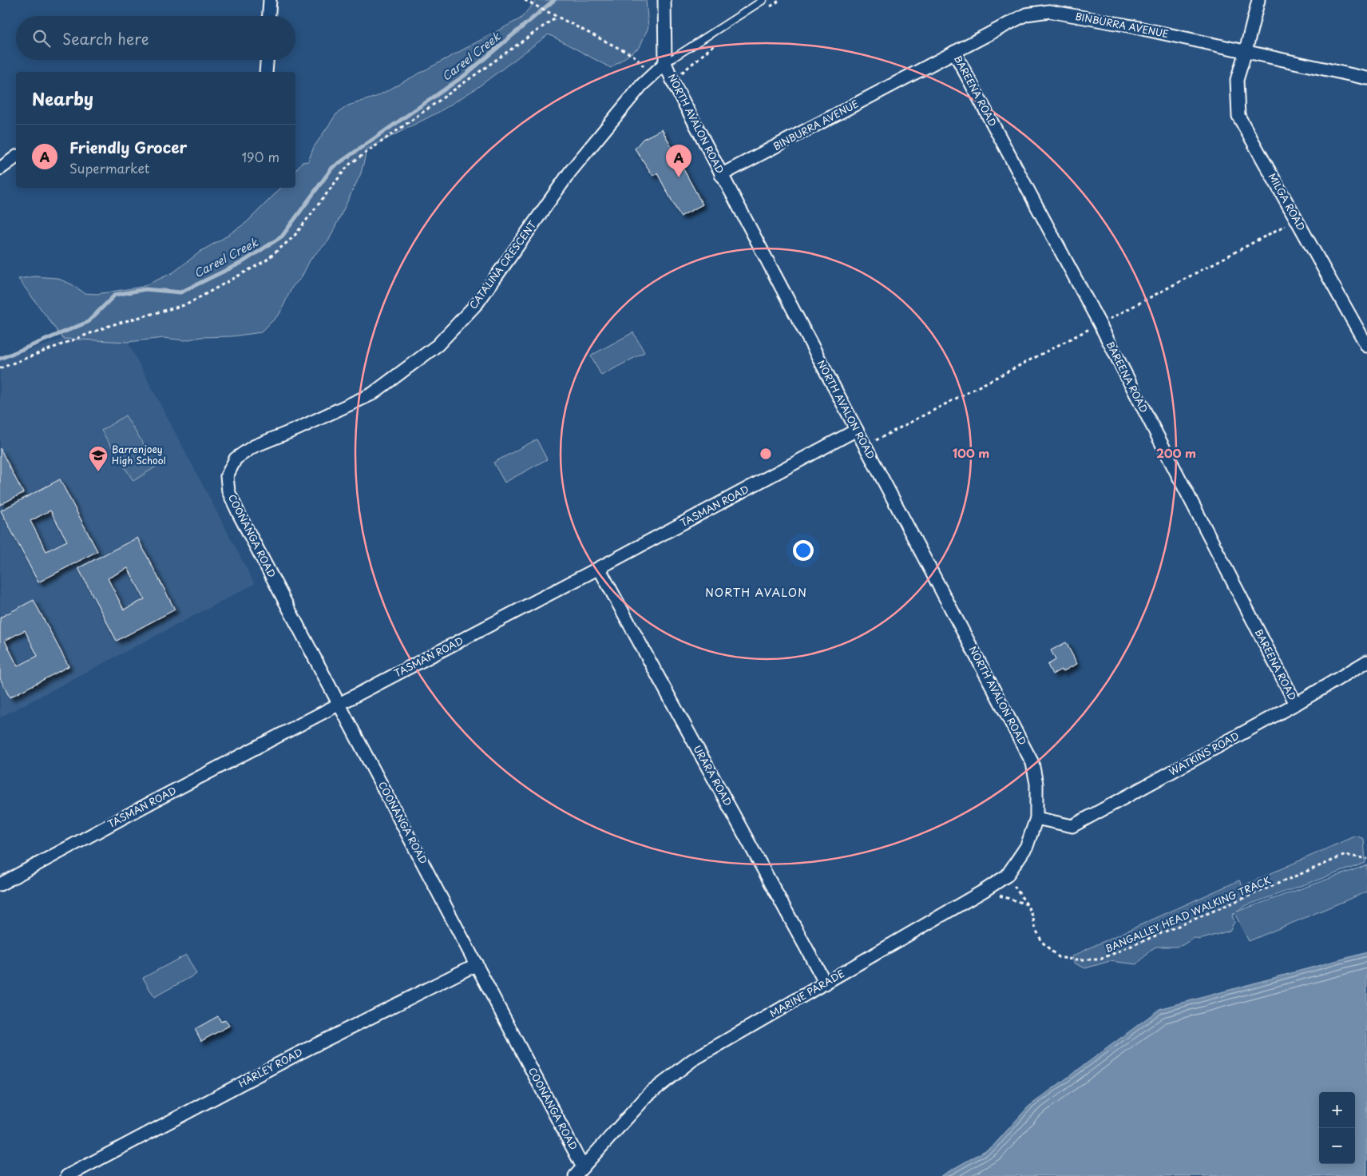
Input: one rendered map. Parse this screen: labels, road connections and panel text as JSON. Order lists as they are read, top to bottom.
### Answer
{
  "streets": {
    "street": [
      "BINBURRA AVENUE",
      "BAREENA ROAD",
      "NORTH AVALON ROAD",
      "MILGA ROAD",
      "CATALINA CRESCENT",
      "TASMAN ROAD",
      "COONANGA ROAD",
      "WATKINS ROAD",
      "URARA ROAD",
      "MARINE PARADE",
      "HARLEY ROAD"
    ],
    "path": ["BANGALLEY HEAD WALKING TRACK"]
  },
  "crossings": [
    ["BINBURRA AVENUE", "BAREENA ROAD"],
    ["BINBURRA AVENUE", "NORTH AVALON ROAD"],
    ["BINBURRA AVENUE", "MILGA ROAD"],
    ["BAREENA ROAD", "WATKINS ROAD"],
    ["NORTH AVALON ROAD", "CATALINA CRESCENT"],
    ["NORTH AVALON ROAD", "TASMAN ROAD"],
    ["NORTH AVALON ROAD", "WATKINS ROAD"],
    ["NORTH AVALON ROAD", "MARINE PARADE"],
    ["CATALINA CRESCENT", "COONANGA ROAD"],
    ["TASMAN ROAD", "COONANGA ROAD"],
    ["TASMAN ROAD", "URARA ROAD"],
    ["COONANGA ROAD", "MARINE PARADE"],
    ["COONANGA ROAD", "HARLEY ROAD"],
    ["WATKINS ROAD", "MARINE PARADE"],
    ["URARA ROAD", "MARINE PARADE"],
    ["BANGALLEY HEAD WALKING TRACK", "MARINE PARADE"]
  ],
  "districts": ["NORTH AVALON"],
  "water": ["Careel Creek"],
  "places": {
    "school or university": ["Barrenjoey High School"]
  },
  "page": {
    "search": "Search here",
    "heading": "Nearby",
    "list": [
      {
        "mark": "A",
        "name": "Friendly Grocer",
        "note": "Supermarket",
        "value": "190 m"
      }
    ],
    "pins": "A",
    "map_buttons": ["+", "−"]
  },
  "rings": ["100 m", "200 m"]
}
